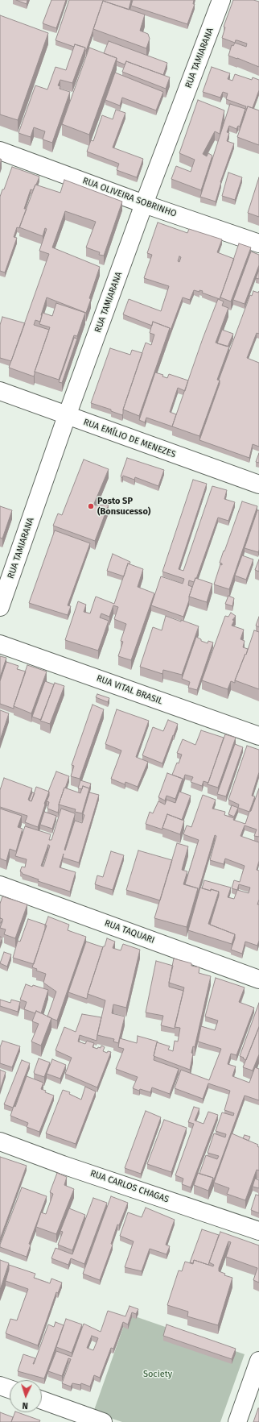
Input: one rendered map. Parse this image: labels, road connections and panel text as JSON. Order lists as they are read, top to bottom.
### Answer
{
  "streets": {
    "street": [
      "RUA TAMIARANA",
      "RUA OLIVEIRA SOBRINHO",
      "RUA EMÍLIO DE MENEZES",
      "RUA VITAL BRASIL",
      "RUA TAQUARI",
      "RUA CARLOS CHAGAS"
    ]
  },
  "crossings": [
    ["RUA TAMIARANA", "RUA OLIVEIRA SOBRINHO"],
    ["RUA TAMIARANA", "RUA EMÍLIO DE MENEZES"]
  ],
  "parks": ["Society"],
  "places": ["Posto SP (Bonsucesso)"],
  "north": "bottom"
}
